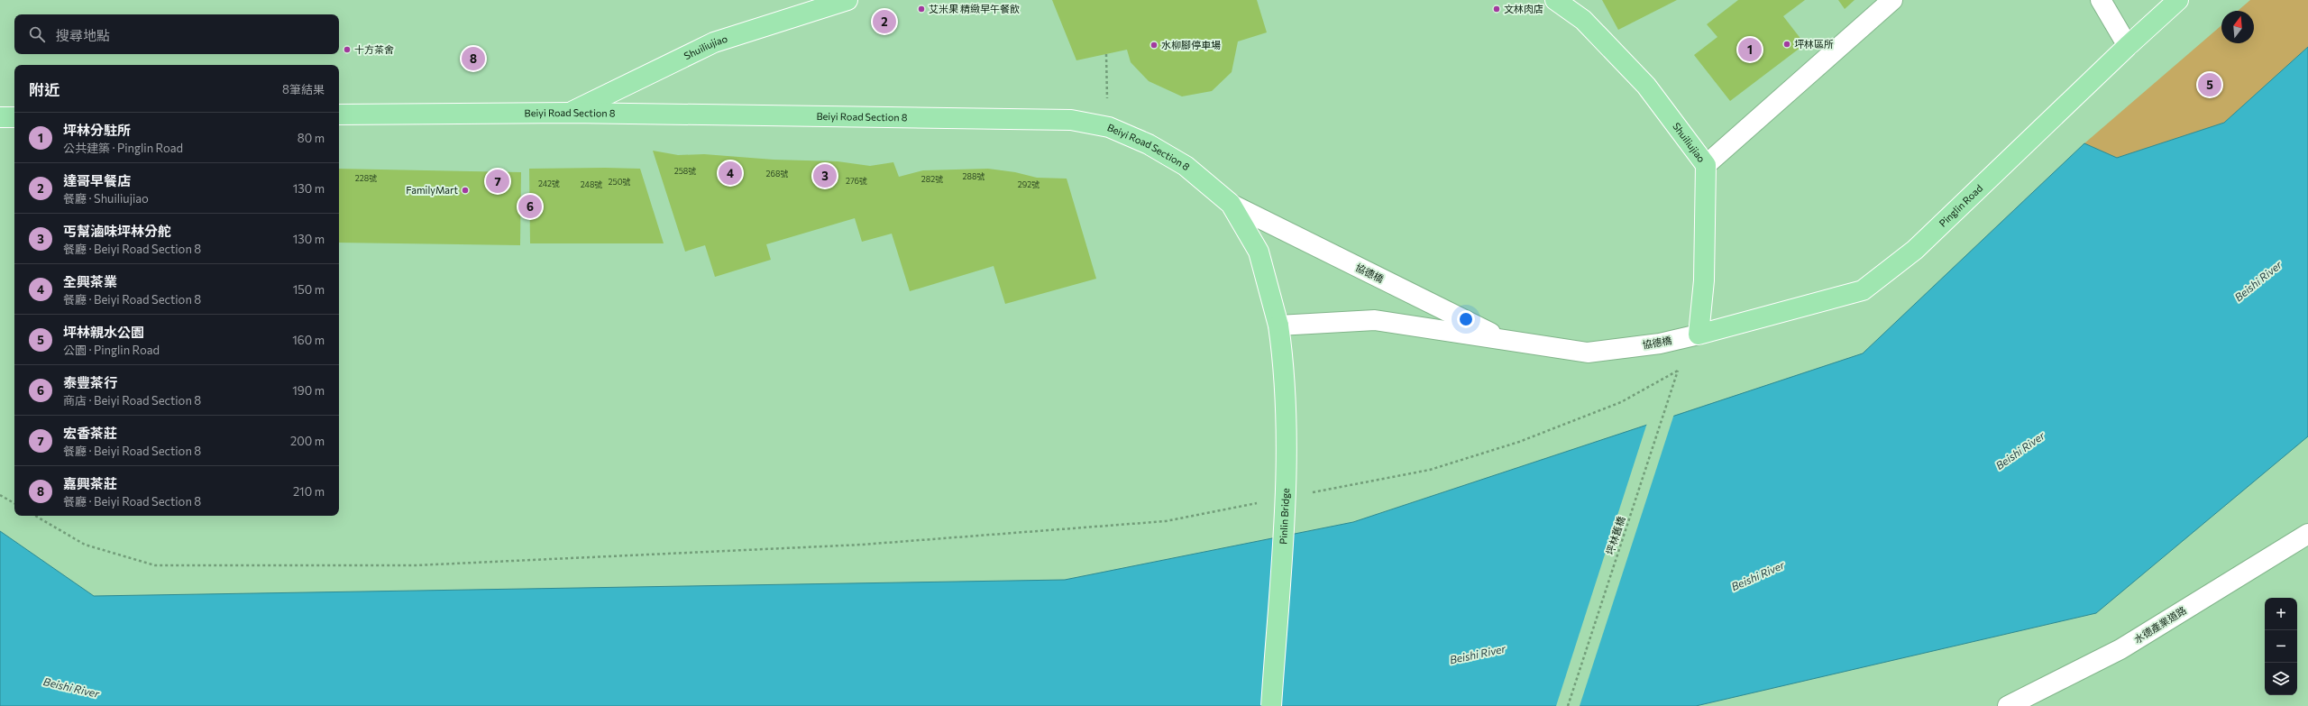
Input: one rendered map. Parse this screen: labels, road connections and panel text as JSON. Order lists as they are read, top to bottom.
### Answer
{
  "streets": {
    "main road": [
      "Shuiliujiao",
      "Beiyi Road Section 8",
      "Pinglin Road",
      "Pinlin Bridge"
    ],
    "street": ["協德橋", "水德產業道路"],
    "path": ["坪林舊橋"]
  },
  "crossings": [
    ["Shuiliujiao", "Beiyi Road Section 8"],
    ["Shuiliujiao", "Pinglin Road"],
    ["Shuiliujiao", "協德橋"],
    ["Beiyi Road Section 8", "協德橋"],
    ["Beiyi Road Section 8", "Pinlin Bridge"],
    ["Pinglin Road", "協德橋"],
    ["協德橋", "Pinlin Bridge"]
  ],
  "water": ["Beishi River"],
  "places": [
    "艾米果 精緻早午餐飲",
    "文林肉店",
    "坪林區所",
    "水柳腳停車場",
    "十方茶舍",
    "FamilyMart"
  ],
  "house_numbers": [
    "258號",
    "268號",
    "288號",
    "228號",
    "282號",
    "276號",
    "250號",
    "242號",
    "248號",
    "292號"
  ],
  "north": "top",
  "page": {
    "pins": [
      "2",
      "1",
      "8",
      "5",
      "4",
      "3",
      "7",
      "6"
    ],
    "search": "搜尋地點",
    "heading": ["附近", "8筆結果"],
    "list": [
      {
        "mark": "1",
        "name": "坪林分駐所",
        "note": "公共建築 · Pinglin Road",
        "value": "80 m"
      },
      {
        "mark": "2",
        "name": "達哥早餐店",
        "note": "餐廳 · Shuiliujiao",
        "value": "130 m"
      },
      {
        "mark": "3",
        "name": "丐幫滷味坪林分舵",
        "note": "餐廳 · Beiyi Road Section 8",
        "value": "130 m"
      },
      {
        "mark": "4",
        "name": "全興茶業",
        "note": "餐廳 · Beiyi Road Section 8",
        "value": "150 m"
      },
      {
        "mark": "5",
        "name": "坪林親水公園",
        "note": "公園 · Pinglin Road",
        "value": "160 m"
      },
      {
        "mark": "6",
        "name": "泰豐茶行",
        "note": "商店 · Beiyi Road Section 8",
        "value": "190 m"
      },
      {
        "mark": "7",
        "name": "宏香茶莊",
        "note": "餐廳 · Beiyi Road Section 8",
        "value": "200 m"
      },
      {
        "mark": "8",
        "name": "嘉興茶莊",
        "note": "餐廳 · Beiyi Road Section 8",
        "value": "210 m"
      }
    ],
    "map_buttons": ["+", "−"]
  }
}
